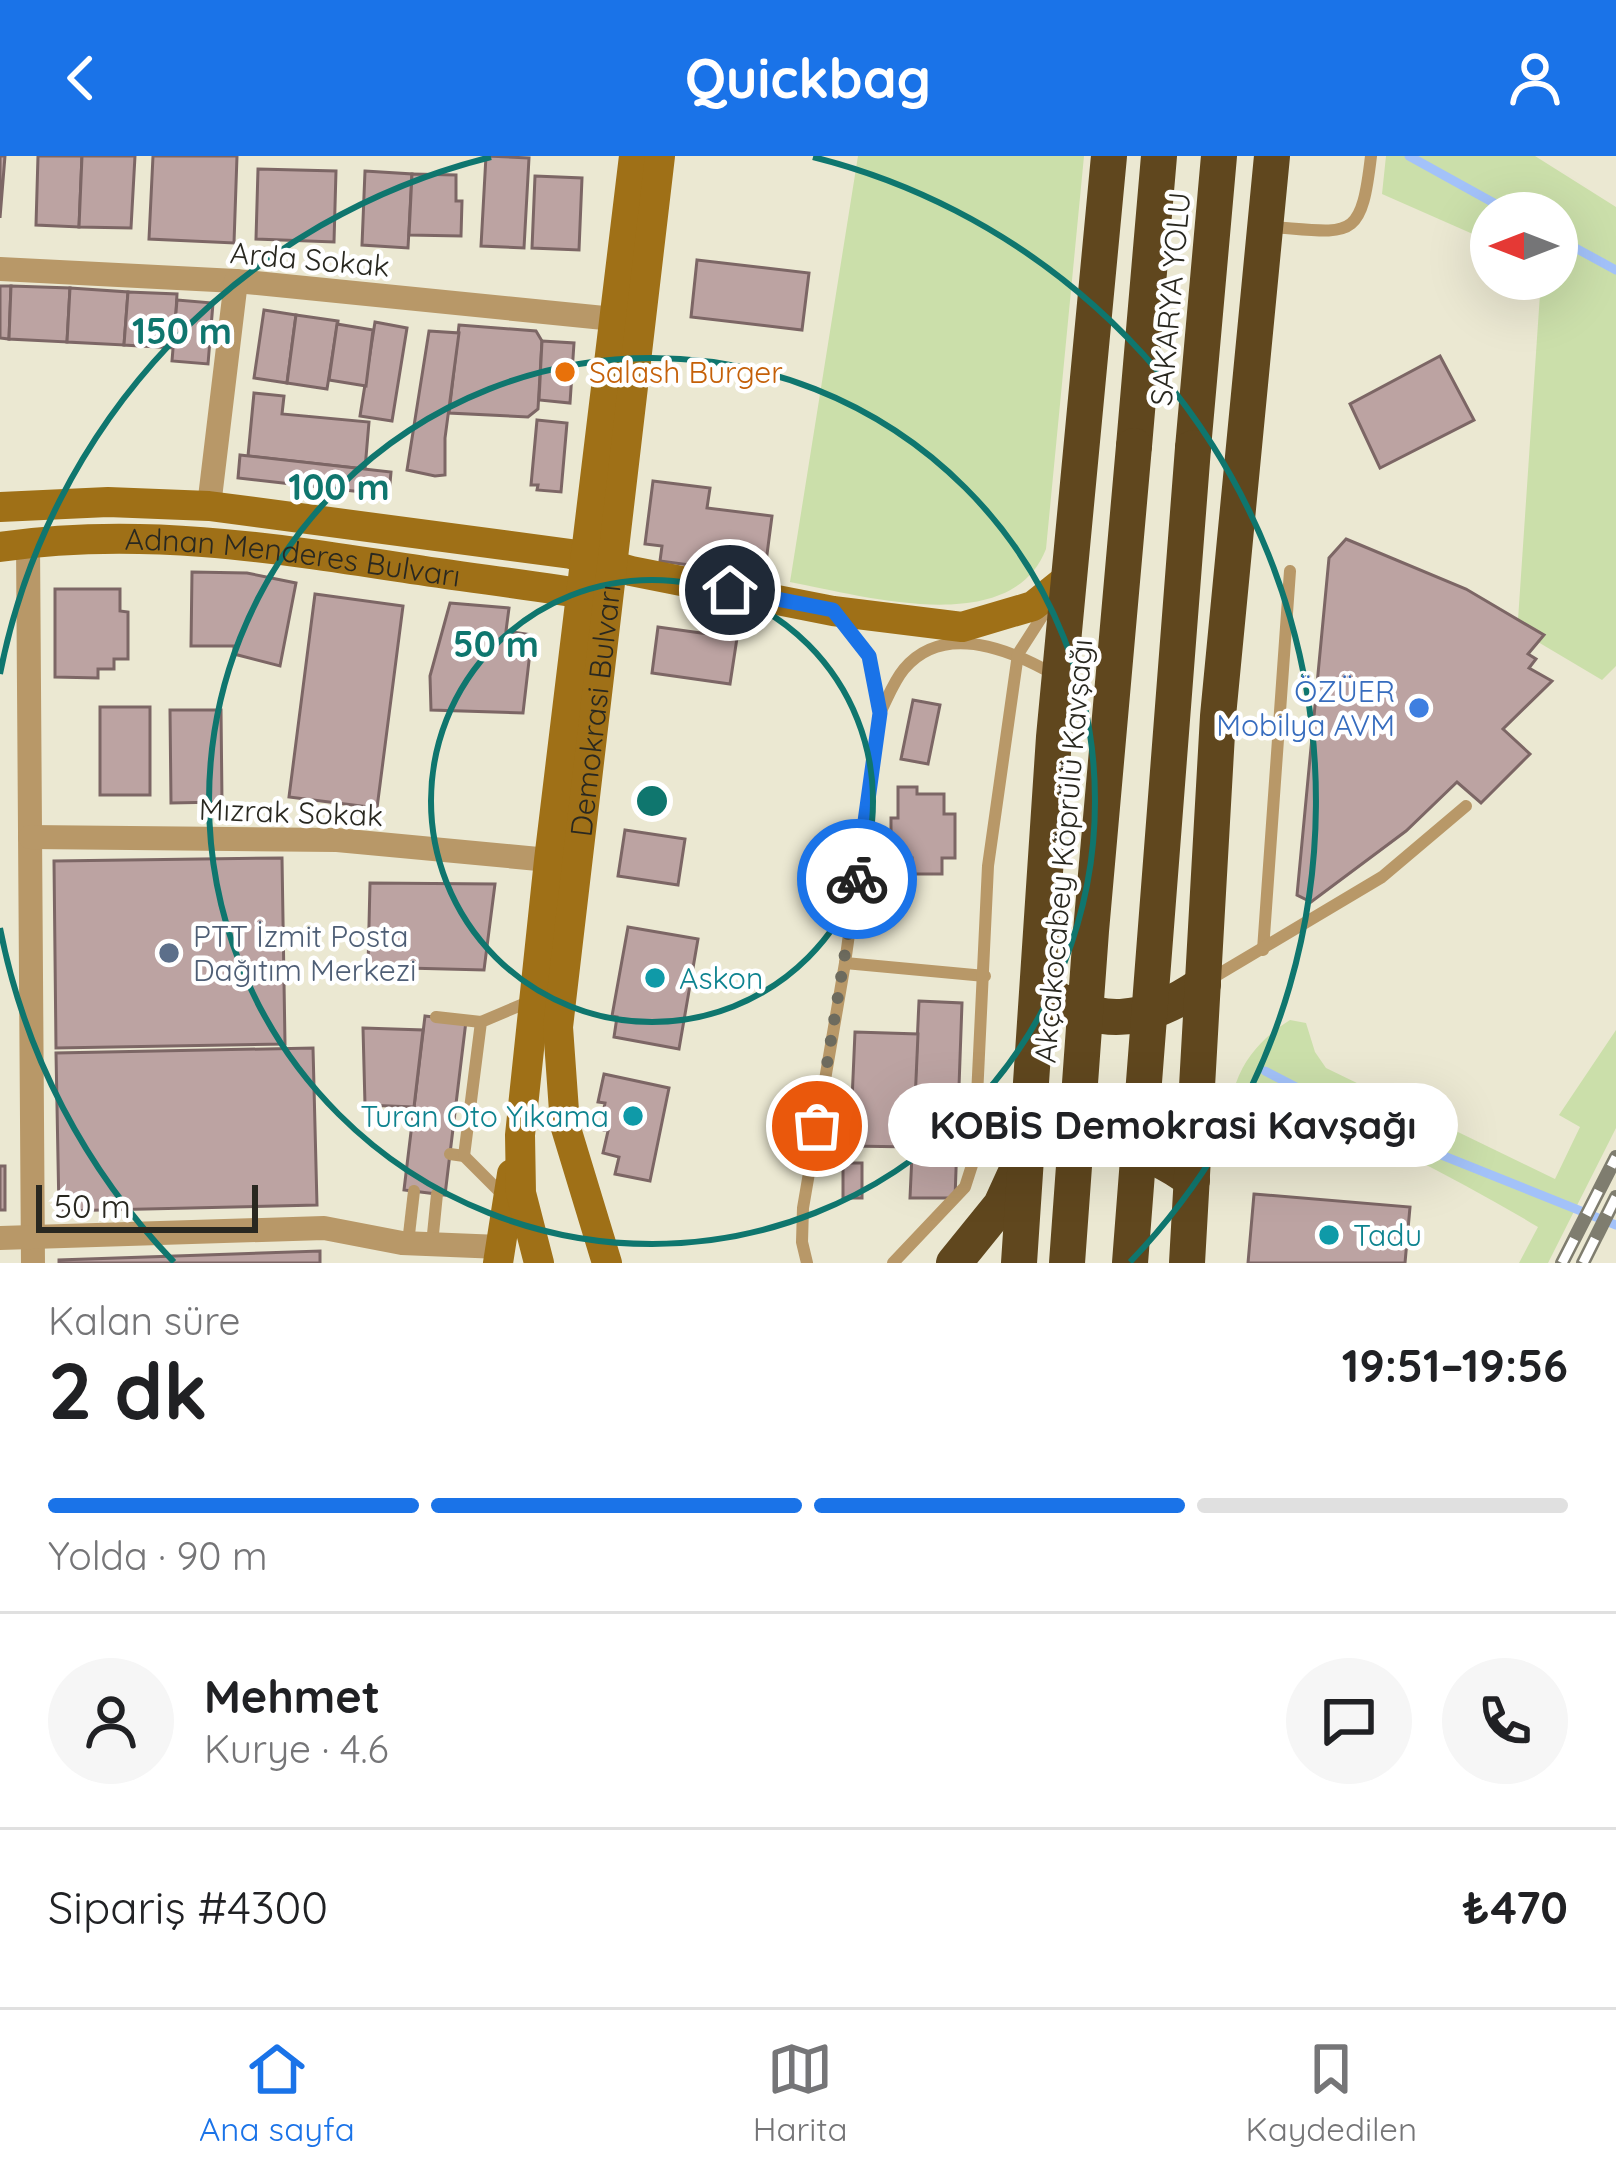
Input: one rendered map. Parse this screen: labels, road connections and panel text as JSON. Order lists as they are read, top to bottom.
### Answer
{
  "streets": {
    "highway": ["SAKARYA YOLU", "Akçakocabey Köprülü Kavşağı"],
    "main road": ["Adnan Menderes Bulvarı", "Demokrasi Bulvarı"],
    "street": ["Arda Sokak", "Mızrak Sokak"]
  },
  "crossings": [
    ["Arda Sokak", "Demokrasi Bulvarı"],
    ["Adnan Menderes Bulvarı", "Demokrasi Bulvarı"],
    ["Demokrasi Bulvarı", "Mızrak Sokak"]
  ],
  "places": [
    "Salash Burger",
    "ÖZÜER Mobilya AVM",
    "PTT İzmit Posta Dağıtım Merkezi",
    "Askon",
    "Turan Oto Yıkama",
    "KOBİS Demokrasi Kavşağı",
    "Tadu"
  ],
  "scale_bar": "50 m",
  "north": "left",
  "page": {
    "header": "Quickbag",
    "bubble": "KOBİS Demokrasi Kavşağı",
    "scale": "50 m",
    "heading": ["2 dk", "Kalan süre", "19:51–19:56"],
    "panel": [
      "Mehmet",
      "Kurye · 4.6",
      "Sipariş #4300",
      "₺470"
    ],
    "bar": "Yolda · 90 m",
    "tabs": ["Ana sayfa", "Harita", "Kaydedilen"]
  },
  "rings": ["150 m", "100 m", "50 m"]
}
